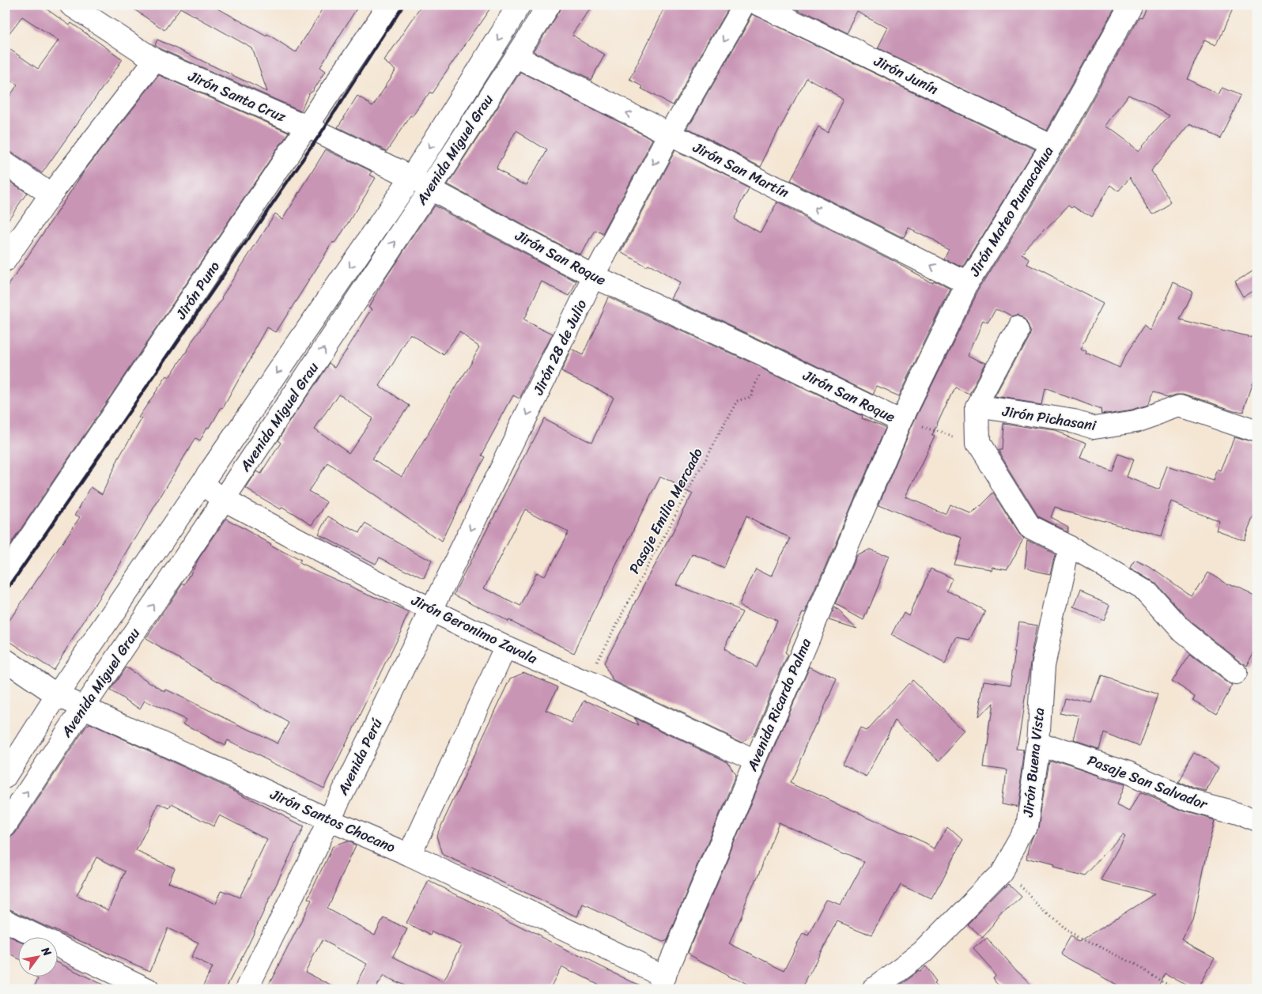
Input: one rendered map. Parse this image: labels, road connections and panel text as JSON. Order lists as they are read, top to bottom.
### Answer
{
  "streets": {
    "street": [
      "Jirón Junín",
      "Jirón Santa Cruz",
      "Avenida Miguel Grau",
      "Jirón San Martín",
      "Jirón Mateo Pumacahua",
      "Jirón San Roque",
      "Jirón Puno",
      "Jirón 28 de Julio",
      "Jirón Pichasani",
      "Jirón Geronimo Zavala",
      "Avenida Ricardo Palma",
      "Avenida Perú",
      "Jirón Buena Vista",
      "Pasaje San Salvador",
      "Jirón Santos Chocano"
    ],
    "path": ["Pasaje Emilio Mercado"]
  },
  "crossings": [
    ["Jirón Junín", "Jirón Mateo Pumacahua"],
    ["Jirón Santa Cruz", "Avenida Miguel Grau"],
    ["Jirón Santa Cruz", "Jirón San Roque"],
    ["Jirón Santa Cruz", "Jirón Puno"],
    ["Avenida Miguel Grau", "Jirón San Martín"],
    ["Avenida Miguel Grau", "Jirón San Roque"],
    ["Avenida Miguel Grau", "Jirón Geronimo Zavala"],
    ["Avenida Miguel Grau", "Jirón Santos Chocano"],
    ["Jirón San Martín", "Jirón Mateo Pumacahua"],
    ["Jirón San Martín", "Jirón 28 de Julio"],
    ["Jirón Mateo Pumacahua", "Jirón San Roque"],
    ["Jirón Mateo Pumacahua", "Avenida Ricardo Palma"],
    ["Jirón San Roque", "Jirón 28 de Julio"],
    ["Jirón San Roque", "Pasaje Emilio Mercado"],
    ["Jirón San Roque", "Avenida Ricardo Palma"],
    ["Jirón 28 de Julio", "Jirón Geronimo Zavala"],
    ["Jirón 28 de Julio", "Avenida Perú"],
    ["Pasaje Emilio Mercado", "Jirón Geronimo Zavala"],
    ["Jirón Geronimo Zavala", "Avenida Ricardo Palma"],
    ["Jirón Geronimo Zavala", "Avenida Perú"],
    ["Avenida Ricardo Palma", "Jirón Santos Chocano"],
    ["Avenida Perú", "Jirón Santos Chocano"],
    ["Jirón Buena Vista", "Pasaje San Salvador"]
  ],
  "one_way": ["Jirón San Martín", "Jirón 28 de Julio"],
  "north": "top right"
}
